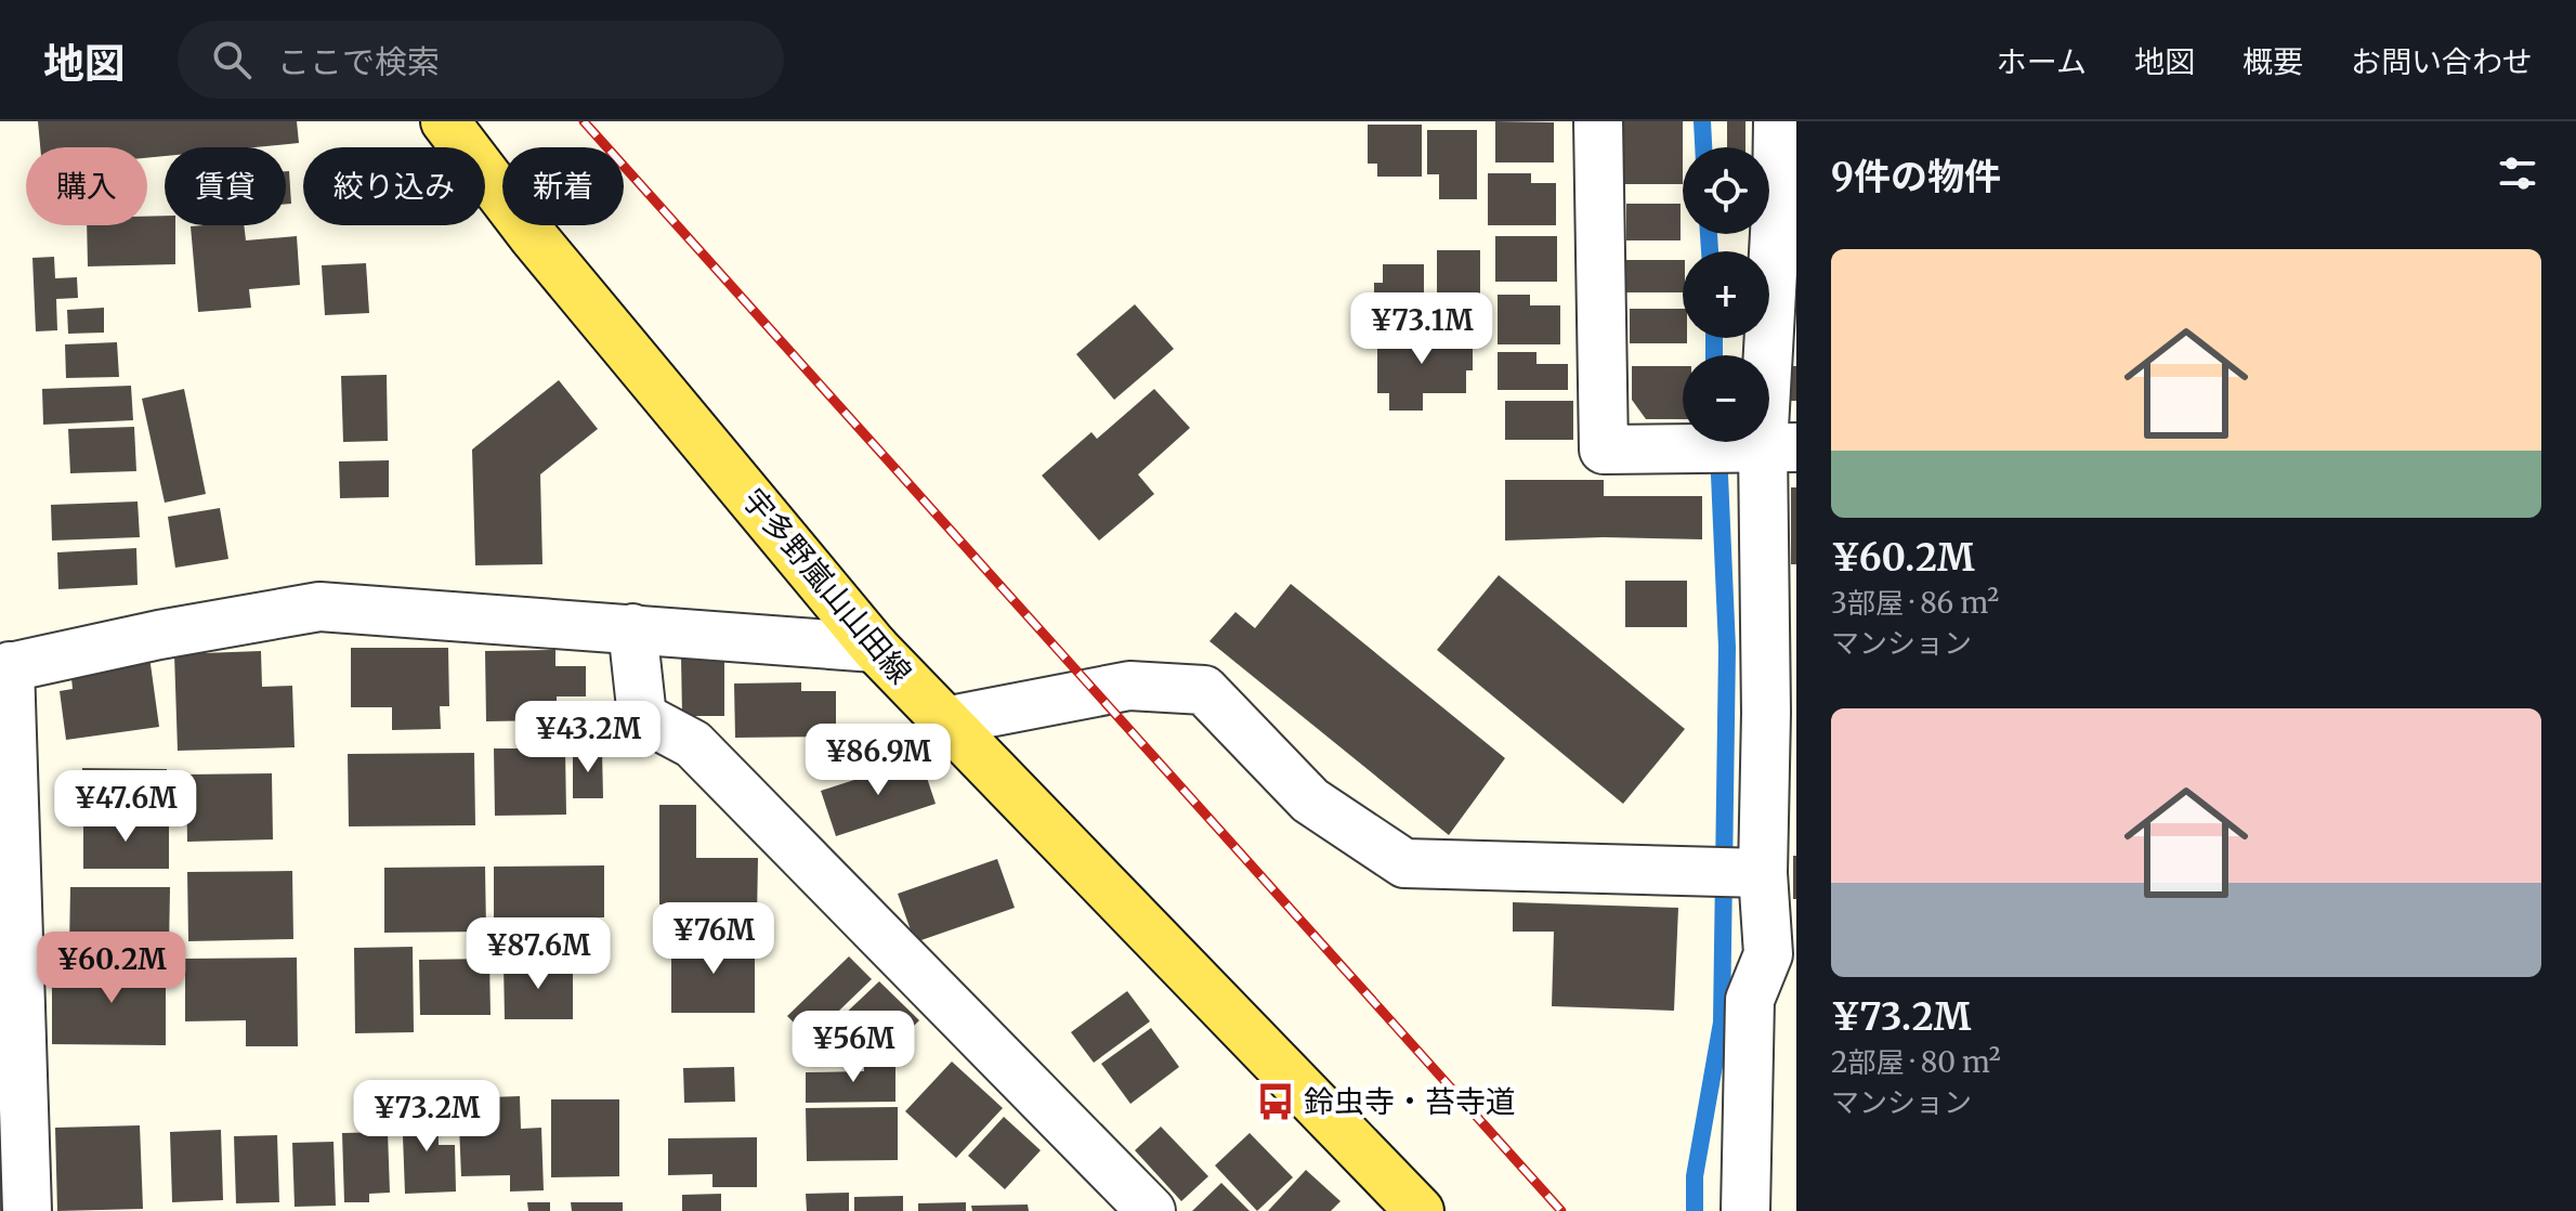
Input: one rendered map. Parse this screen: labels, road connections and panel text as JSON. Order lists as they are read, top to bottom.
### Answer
{
  "streets": {
    "main road": ["宇多野嵐山山田線"]
  },
  "places": {
    "bus stop": ["鈴虫寺・苔寺道"]
  },
  "page": {
    "header": "地図",
    "search": "ここで検索",
    "nav": [
      "ホーム",
      "地図",
      "概要",
      "お問い合わせ"
    ],
    "heading": "9件の物件",
    "map_buttons": ["+", "−"],
    "chip": [
      "購入",
      "賃貸",
      "絞り込み",
      "新着"
    ],
    "list": [
      {
        "name": "¥60.2M",
        "note": "3部屋 · 86 m² · マンション"
      },
      {
        "name": "¥73.2M",
        "note": "2部屋 · 80 m² · マンション"
      }
    ],
    "price": [
      "¥73.1M",
      "¥43.2M",
      "¥86.9M",
      "¥47.6M",
      "¥76M",
      "¥87.6M",
      "¥60.2M",
      "¥56M",
      "¥73.2M"
    ]
  }
}
